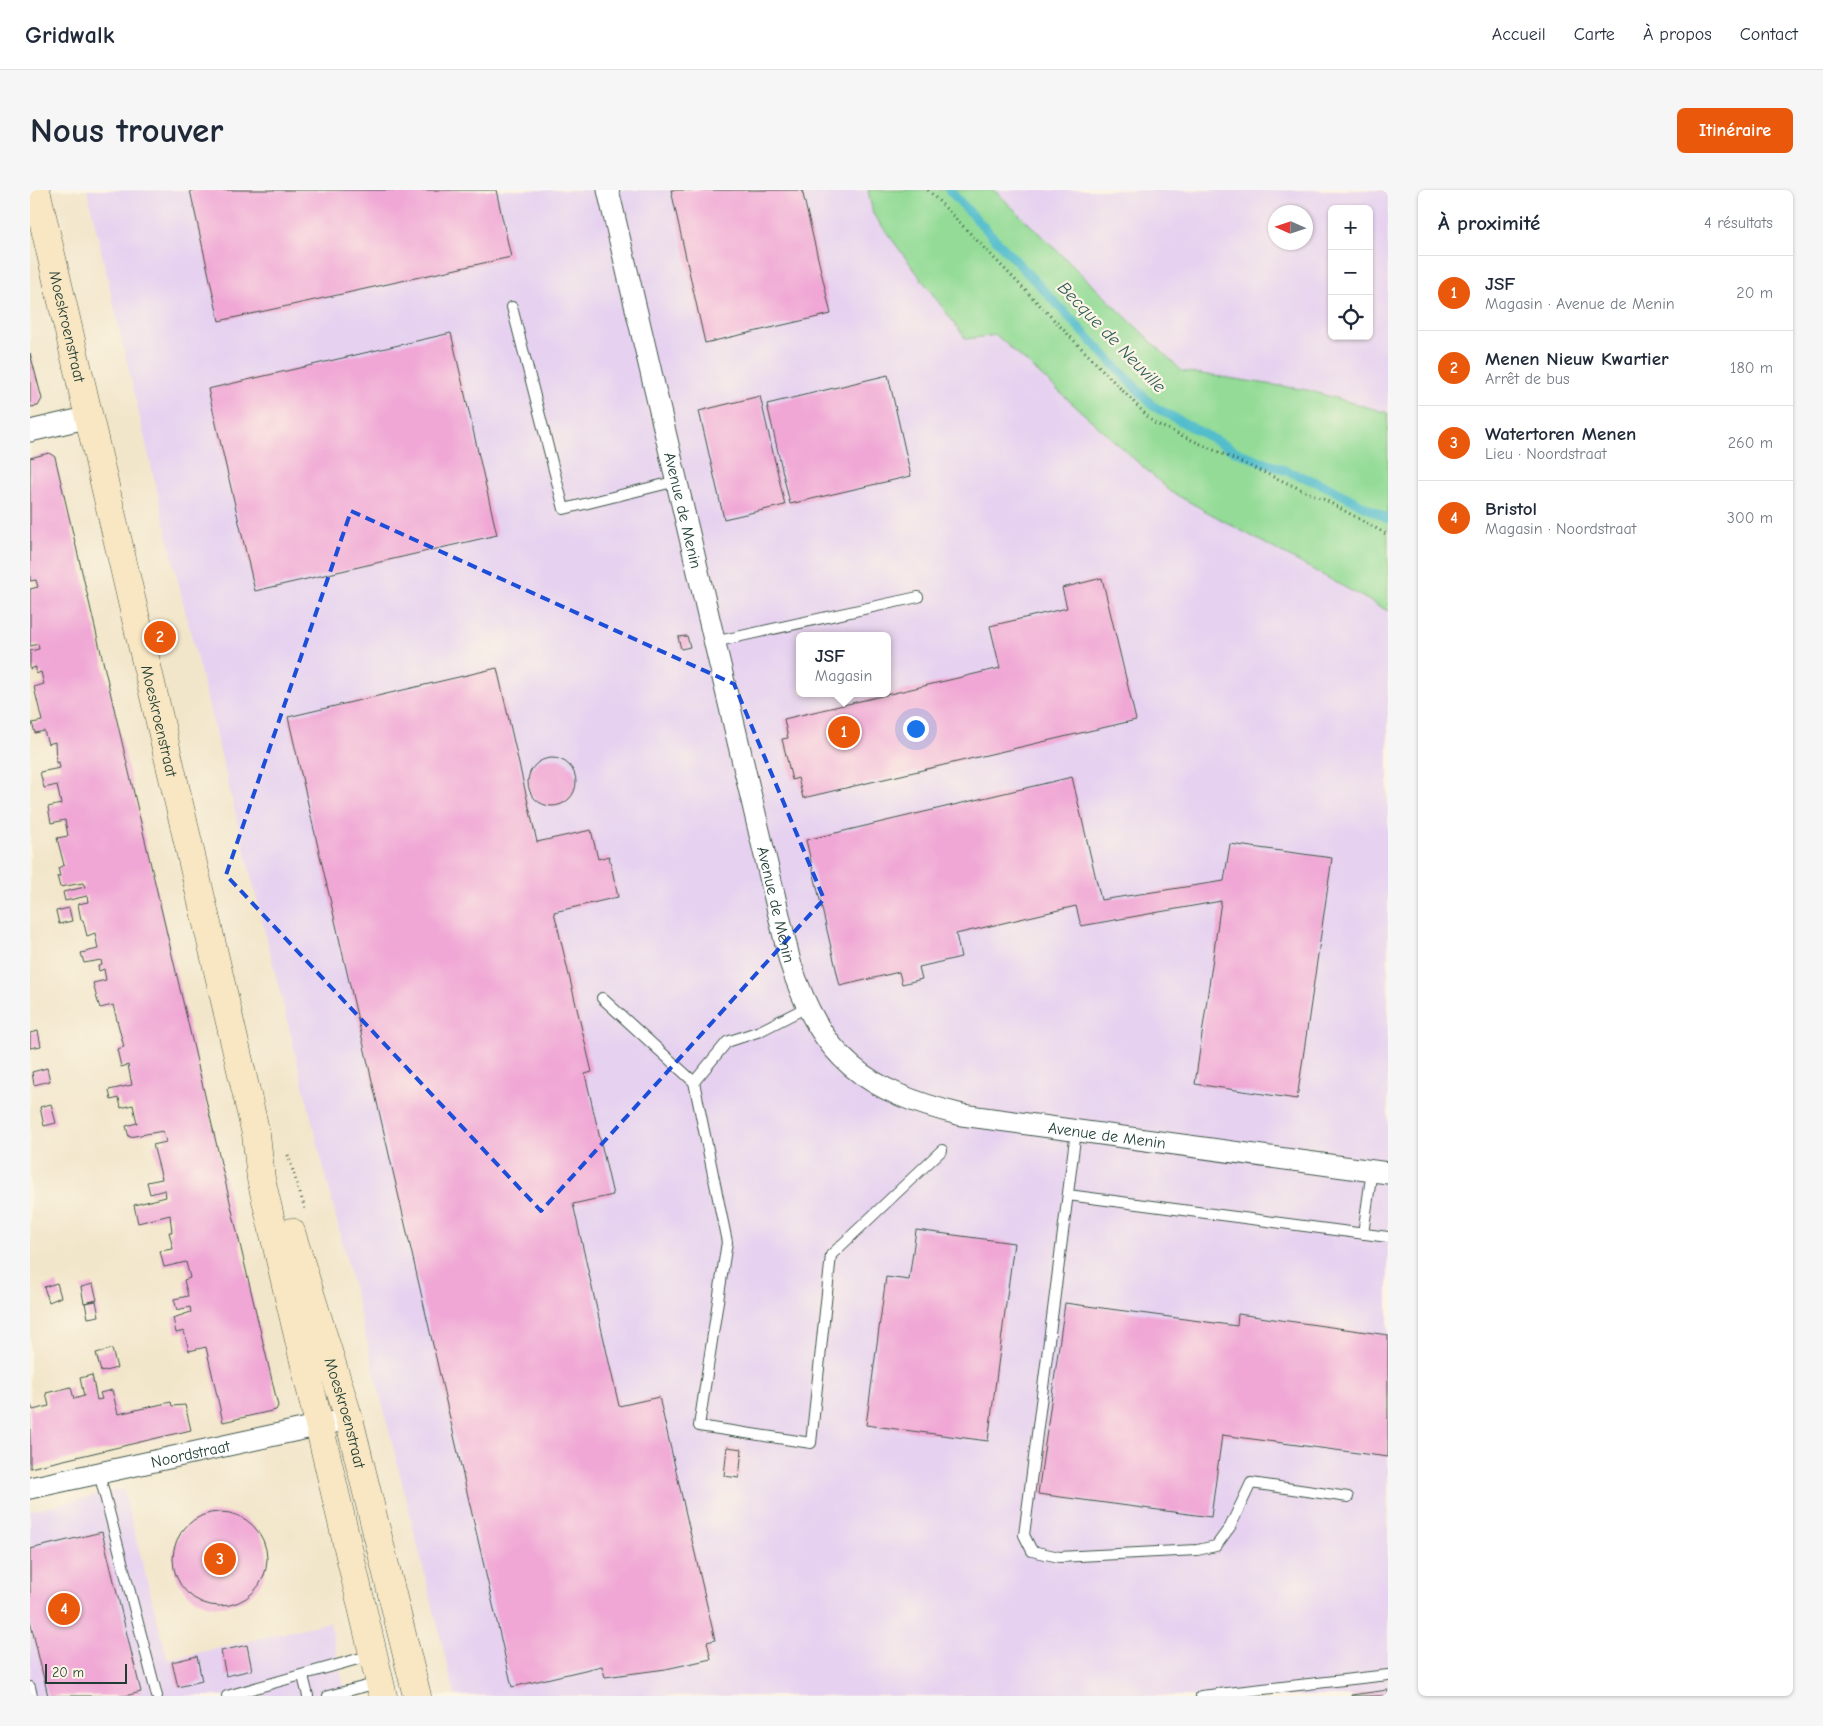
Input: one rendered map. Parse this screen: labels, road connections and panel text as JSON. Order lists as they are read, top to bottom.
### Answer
{
  "streets": {
    "main road": ["Moeskroenstraat"],
    "street": ["Avenue de Menin", "Noordstraat"]
  },
  "crossings": [
    ["Moeskroenstraat", "Noordstraat"]
  ],
  "water": ["Becque de Neuville"],
  "scale_bar": "20 m",
  "north": "left",
  "page": {
    "header": "Gridwalk",
    "nav": [
      "Accueil",
      "Carte",
      "À propos",
      "Contact"
    ],
    "buttons": "Itinéraire",
    "title": "Nous trouver",
    "heading": ["À proximité", "4 résultats"],
    "map_buttons": ["+", "−"],
    "list": [
      {
        "mark": "1",
        "name": "JSF",
        "note": "Magasin · Avenue de Menin",
        "value": "20 m"
      },
      {
        "mark": "2",
        "name": "Menen Nieuw Kwartier",
        "note": "Arrêt de bus",
        "value": "180 m"
      },
      {
        "mark": "3",
        "name": "Watertoren Menen",
        "note": "Lieu · Noordstraat",
        "value": "260 m"
      },
      {
        "mark": "4",
        "name": "Bristol",
        "note": "Magasin · Noordstraat",
        "value": "300 m"
      }
    ],
    "pins": [
      "2",
      "1",
      "3",
      "4"
    ],
    "popup": ["JSF", "Magasin"],
    "scale": "20 m"
  }
}
